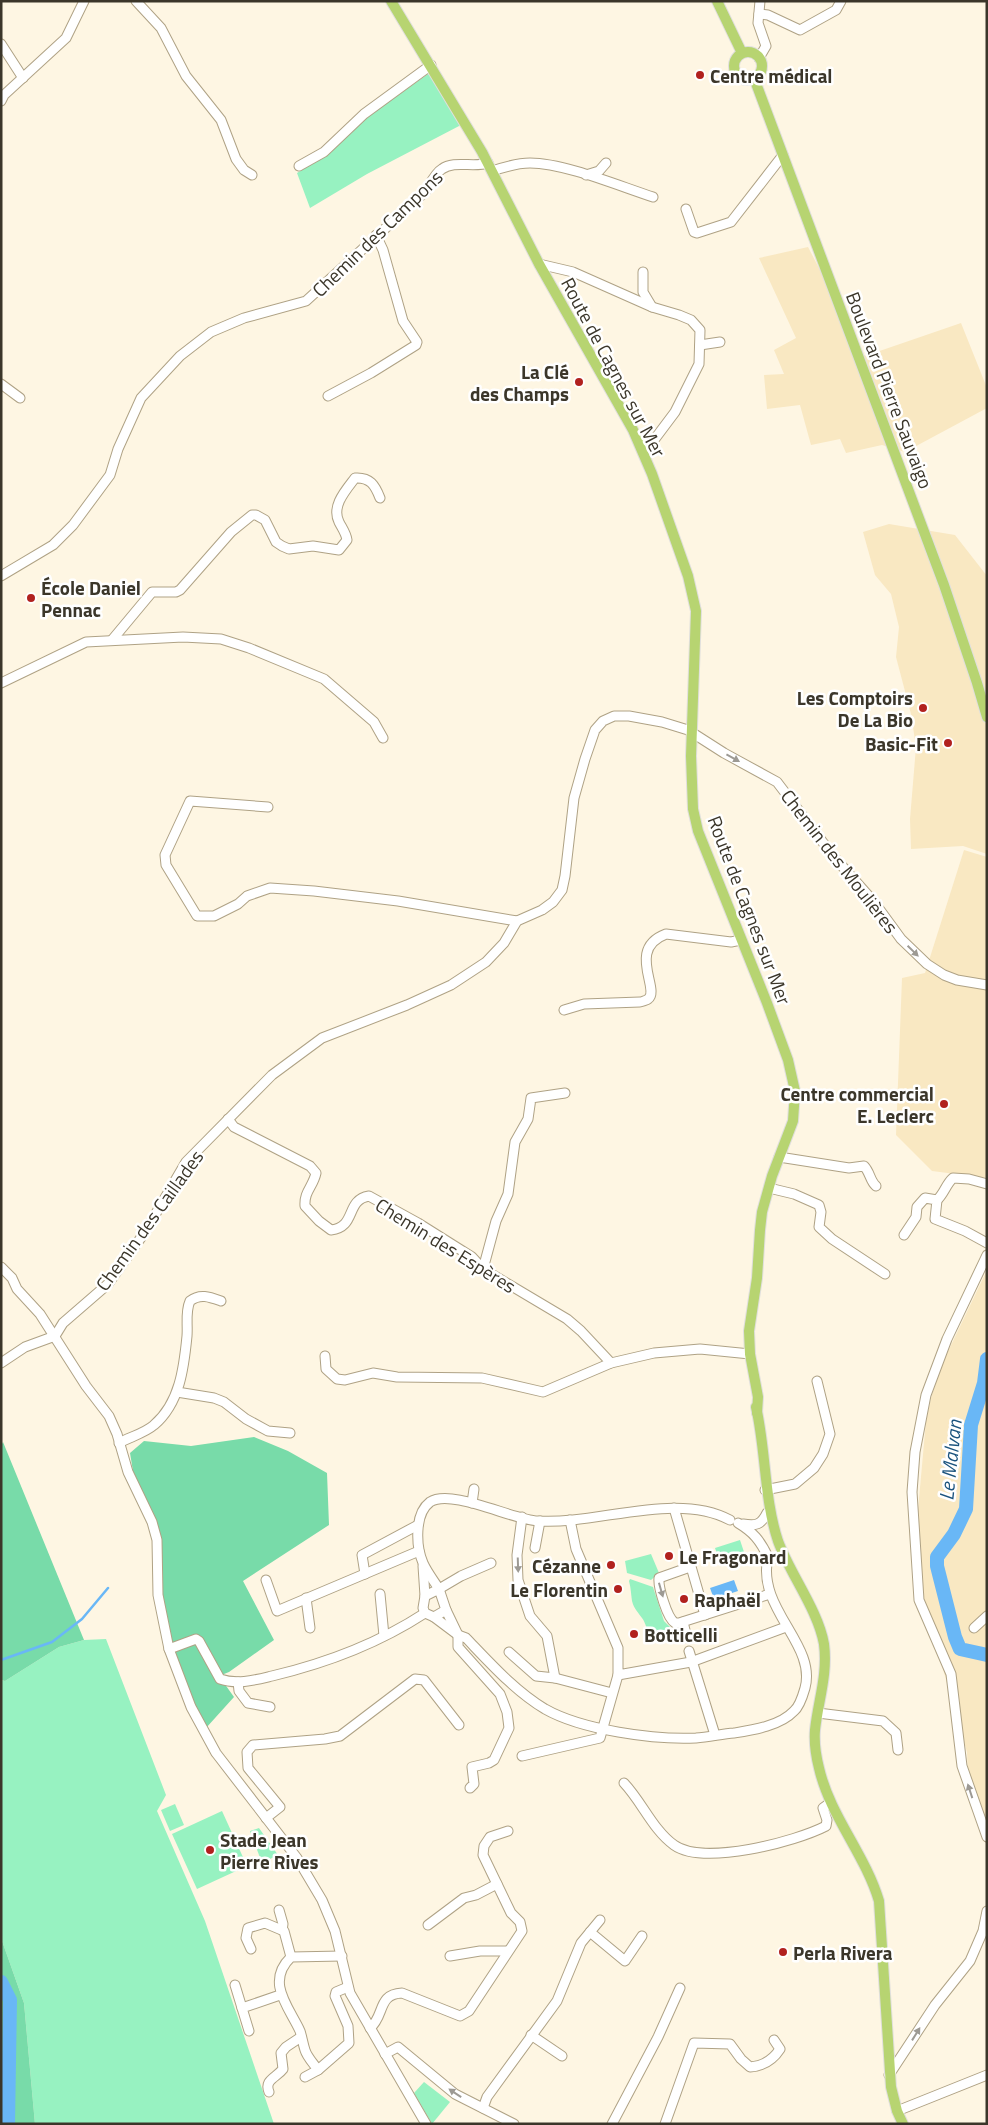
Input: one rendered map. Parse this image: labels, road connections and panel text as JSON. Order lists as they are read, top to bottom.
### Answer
{
  "streets": {
    "main road": ["Route de Cagnes sur Mer", "Boulevard Pierre Sauvaigo"],
    "street": [
      "Chemin des Campons",
      "Chemin des Moulières",
      "Chemin des Caillades",
      "Chemin des Espères"
    ]
  },
  "crossings": [
    ["Chemin des Campons", "Route de Cagnes sur Mer"],
    ["Route de Cagnes sur Mer", "Chemin des Moulières"],
    ["Chemin des Caillades", "Chemin des Espères"]
  ],
  "one_way": ["Chemin des Moulières"],
  "water": ["Le Malvan"],
  "places": [
    "Centre médical",
    "La Clé des Champs",
    "École Daniel Pennac",
    "Les Comptoirs De La Bio",
    "Basic-Fit",
    "Centre commercial E. Leclerc",
    "Le Fragonard",
    "Cézanne",
    "Le Florentin",
    "Raphaël",
    "Botticelli",
    "Stade Jean Pierre Rives",
    "Perla Rivera"
  ]
}
